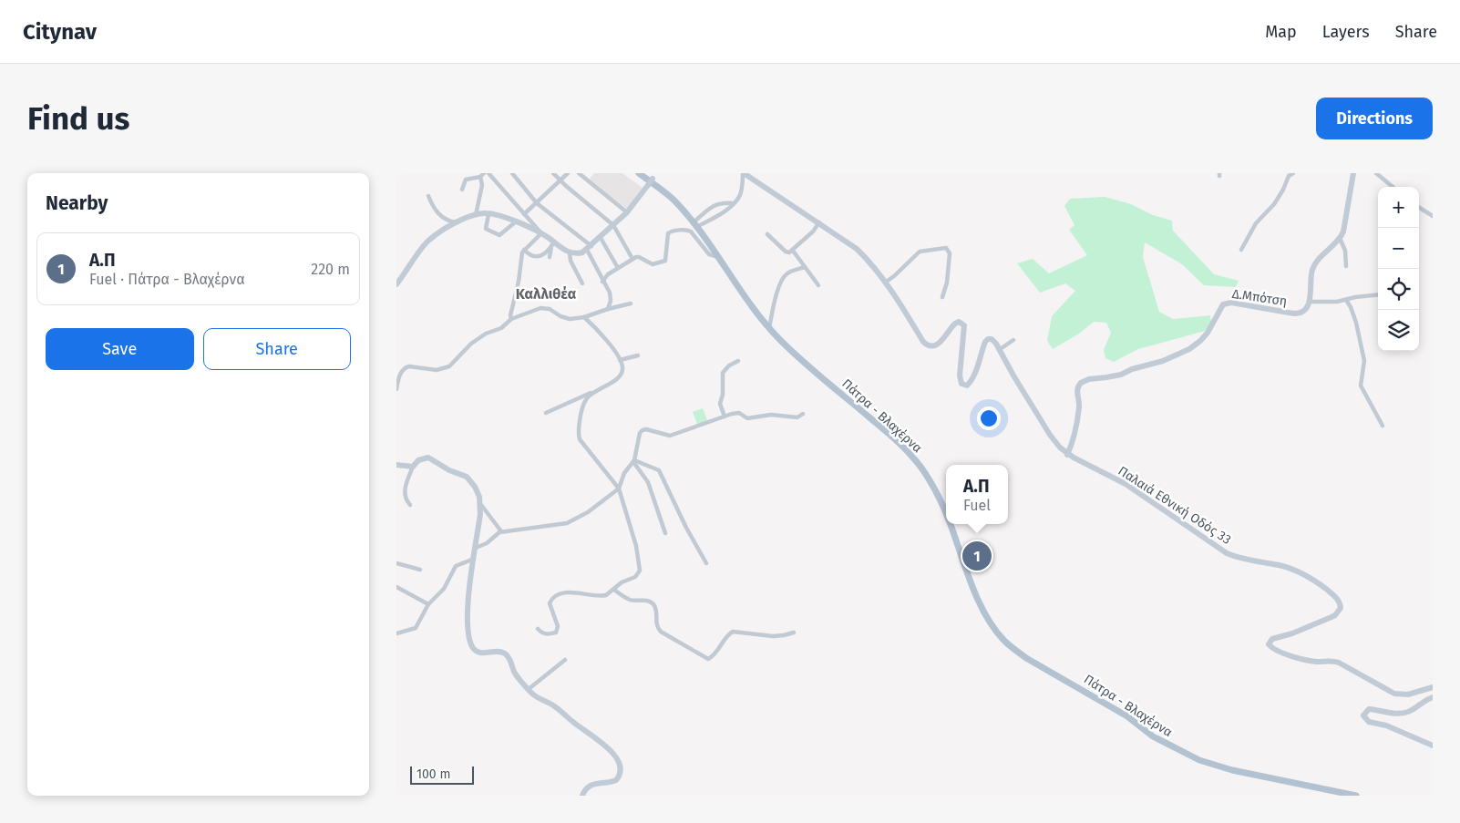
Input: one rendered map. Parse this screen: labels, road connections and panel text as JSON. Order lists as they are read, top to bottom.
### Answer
{
  "streets": {
    "main road": ["Πάτρα - Βλαχέρνα"],
    "street": ["Δ.Μπότση", "Παλαιά Εθνική Οδός 33"]
  },
  "crossings": [
    ["Δ.Μπότση", "Παλαιά Εθνική Οδός 33"]
  ],
  "districts": ["Καλλιθέα"],
  "scale_bar": "100 m",
  "page": {
    "header": "Citynav",
    "nav": ["Map", "Layers", "Share"],
    "buttons": [
      "Directions",
      ["Save", "Share"]
    ],
    "title": "Find us",
    "heading": "Nearby",
    "map_buttons": ["+", "−"],
    "list": [
      {
        "mark": "1",
        "name": "Α.Π",
        "note": "Fuel · Πάτρα - Βλαχέρνα",
        "value": "220 m"
      }
    ],
    "popup": ["Α.Π", "Fuel"],
    "pins": "1",
    "scale": "100 m"
  }
}
